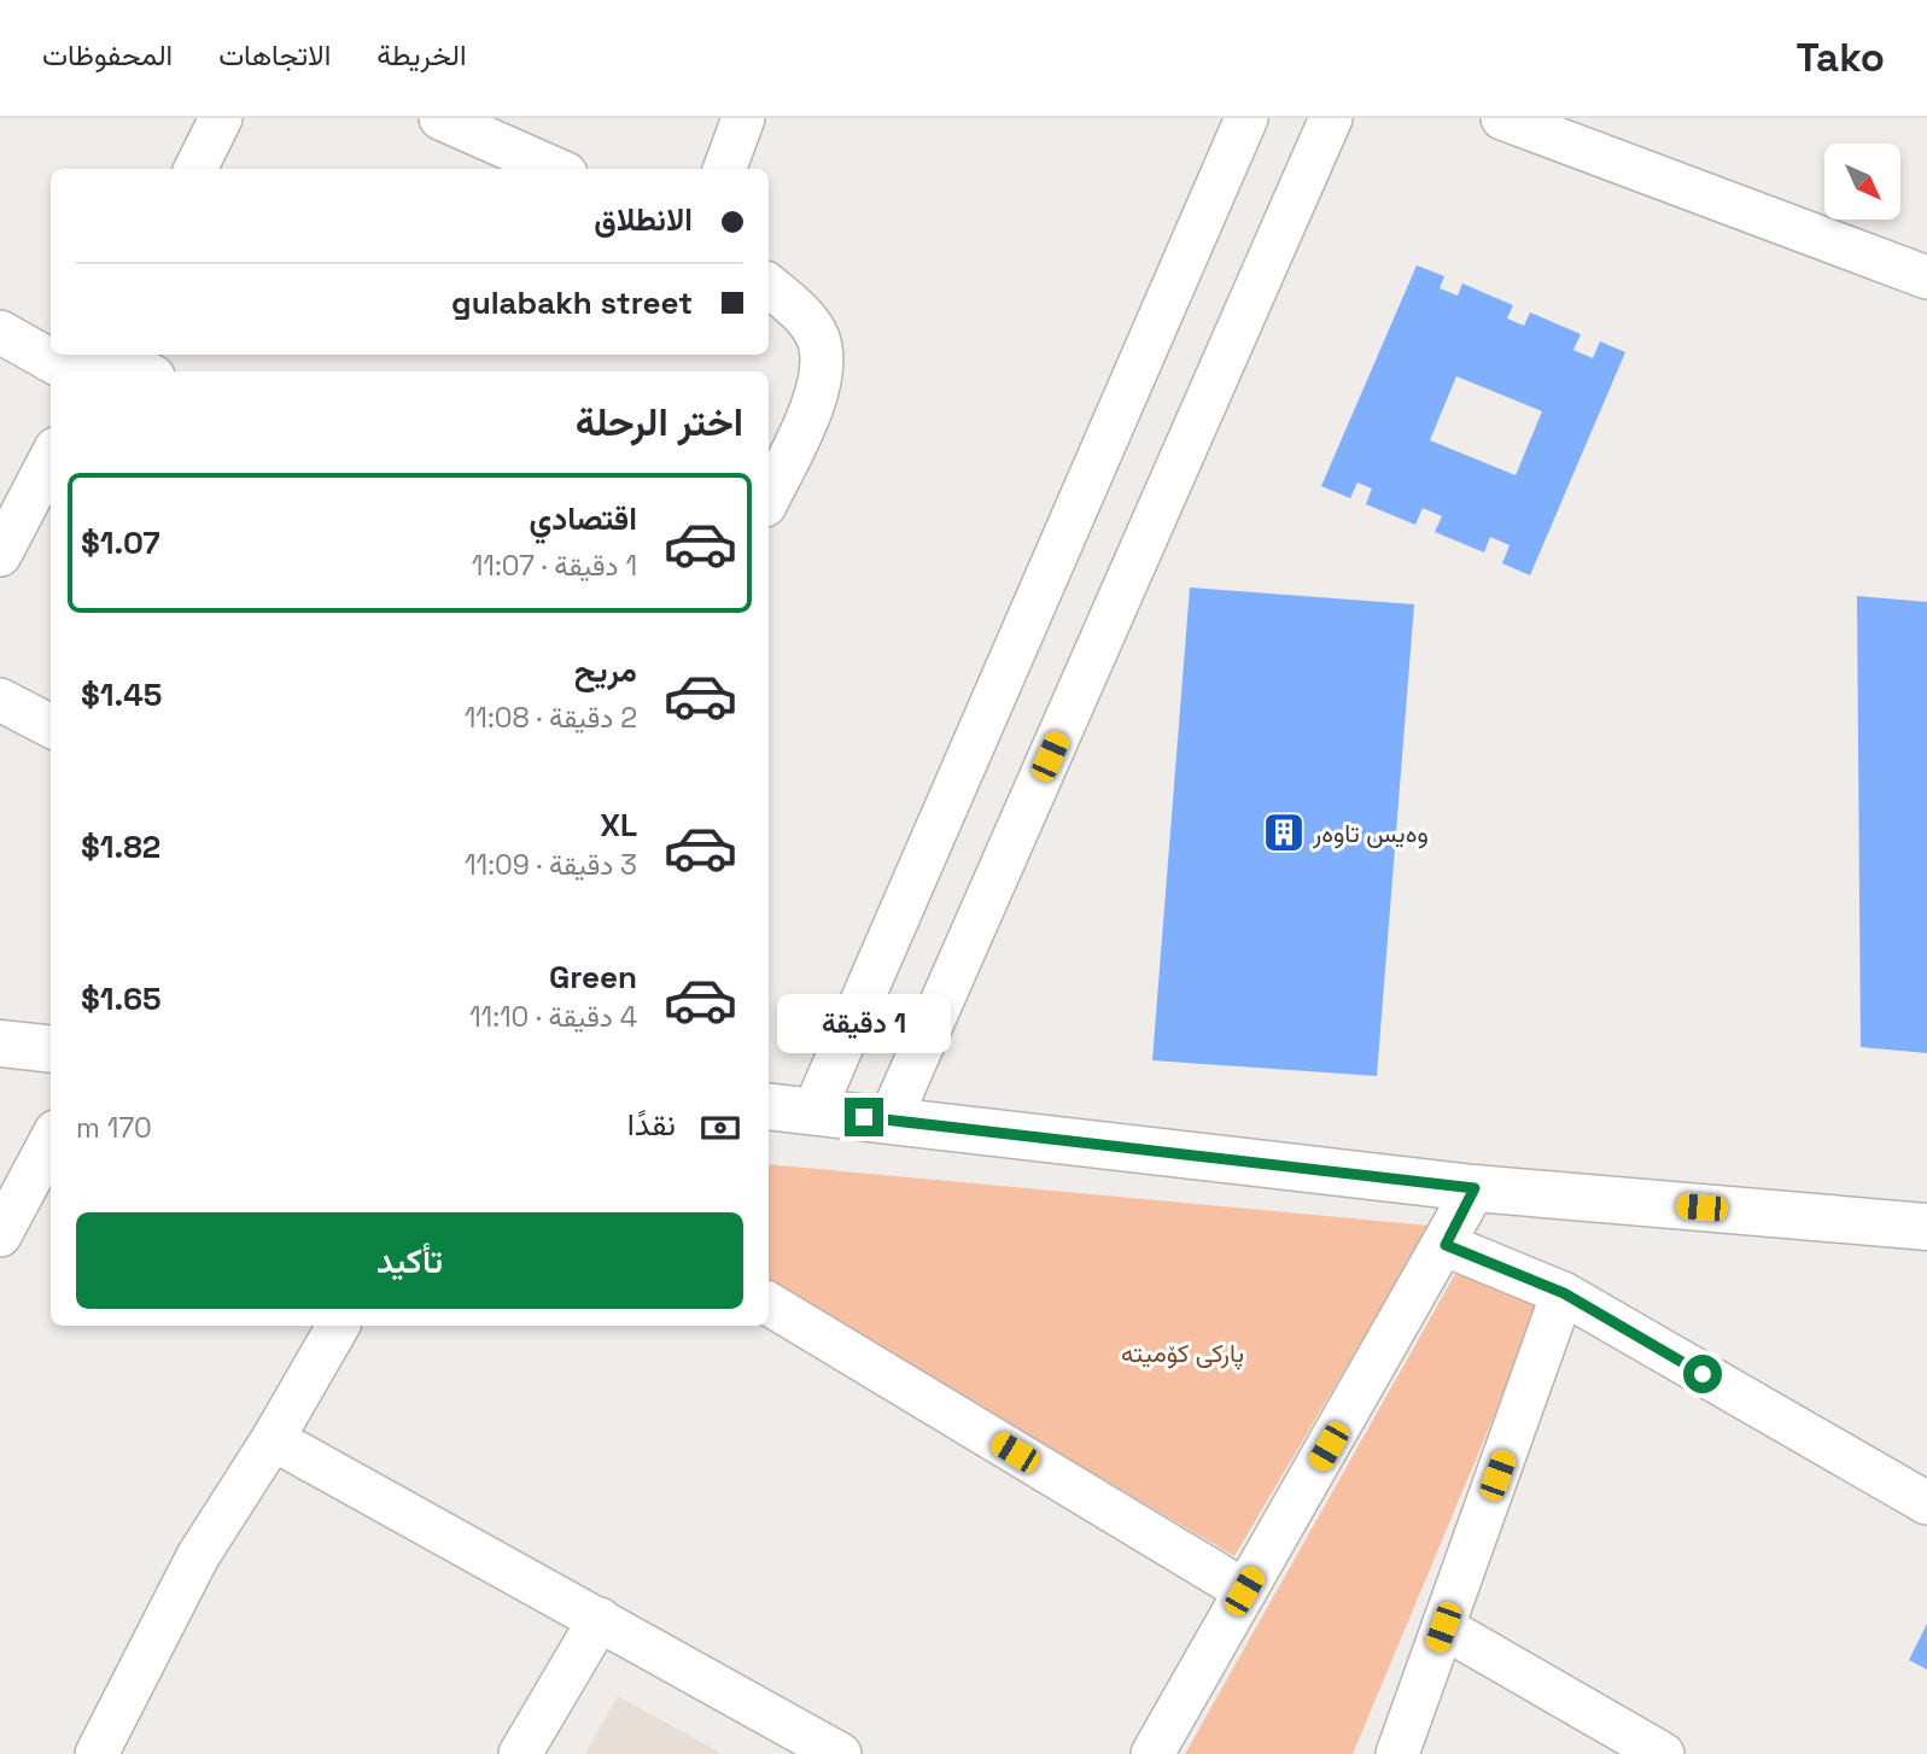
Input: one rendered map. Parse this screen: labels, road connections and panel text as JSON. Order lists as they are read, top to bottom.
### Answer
{
  "parks": ["پارکی کۆمیتە"],
  "places": {
    "building": ["وەیس تاوەر"]
  },
  "north": "bottom right",
  "page": {
    "header": "Tako",
    "nav": ["الخريطة", "الاتجاهات", "المحفوظات"],
    "banner": ["الانطلاق", "gulabakh street"],
    "heading": "اختر الرحلة",
    "list": [
      {
        "name": "اقتصادي",
        "note": "1 دقيقة · 11:07",
        "value": "$1.07"
      },
      {
        "name": "مريح",
        "note": "2 دقيقة · 11:08",
        "value": "$1.45"
      },
      {
        "name": "XL",
        "note": "3 دقيقة · 11:09",
        "value": "$1.82"
      },
      {
        "name": "Green",
        "note": "4 دقيقة · 11:10",
        "value": "$1.65"
      }
    ],
    "bubble": "1 دقيقة",
    "pay": ["نقدًا", "170 m"],
    "buttons": "تأكيد"
  }
}
